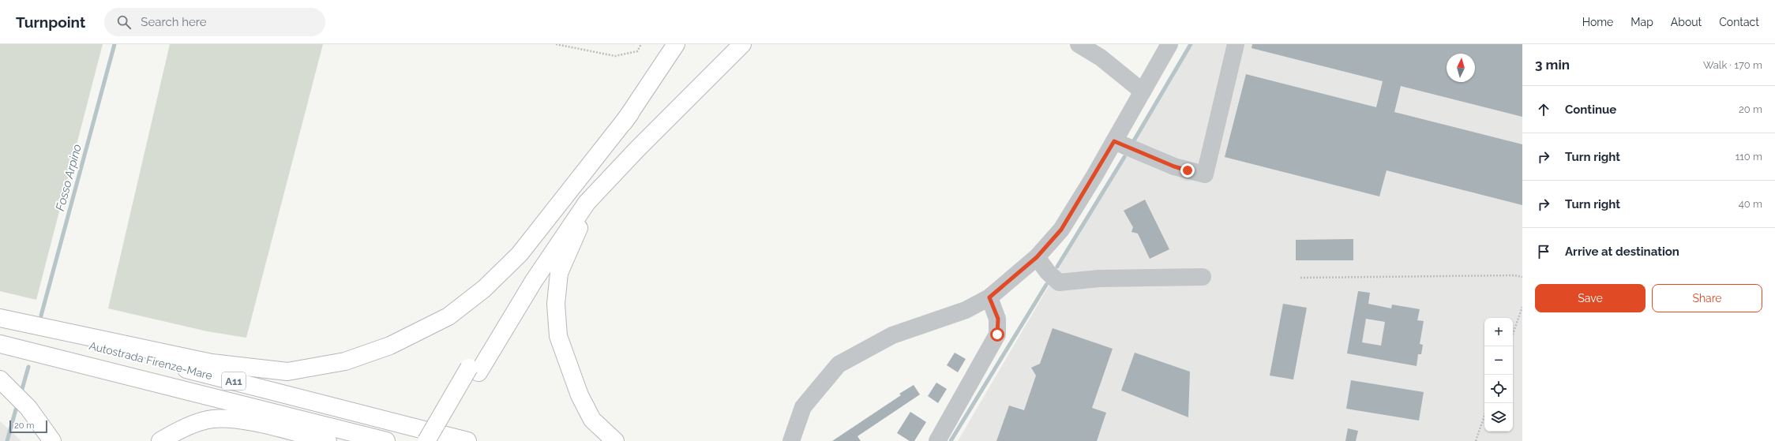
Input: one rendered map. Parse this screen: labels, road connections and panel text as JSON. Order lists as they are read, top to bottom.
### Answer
{
  "streets": {
    "highway": ["Autostrada Firenze-Mare", "A11"]
  },
  "water": ["Fosso Arpino"],
  "scale_bar": "20 m",
  "north": "top",
  "page": {
    "header": "Turnpoint",
    "search": "Search here",
    "nav": [
      "Home",
      "Map",
      "About",
      "Contact"
    ],
    "heading": ["3 min", "Walk · 170 m"],
    "list": [
      ["Continue", "20 m"],
      ["Turn right", "110 m"],
      ["Turn right", "40 m"],
      "Arrive at destination"
    ],
    "buttons": ["Save", "Share"],
    "map_buttons": ["+", "−"],
    "scale": "20 m"
  }
}
